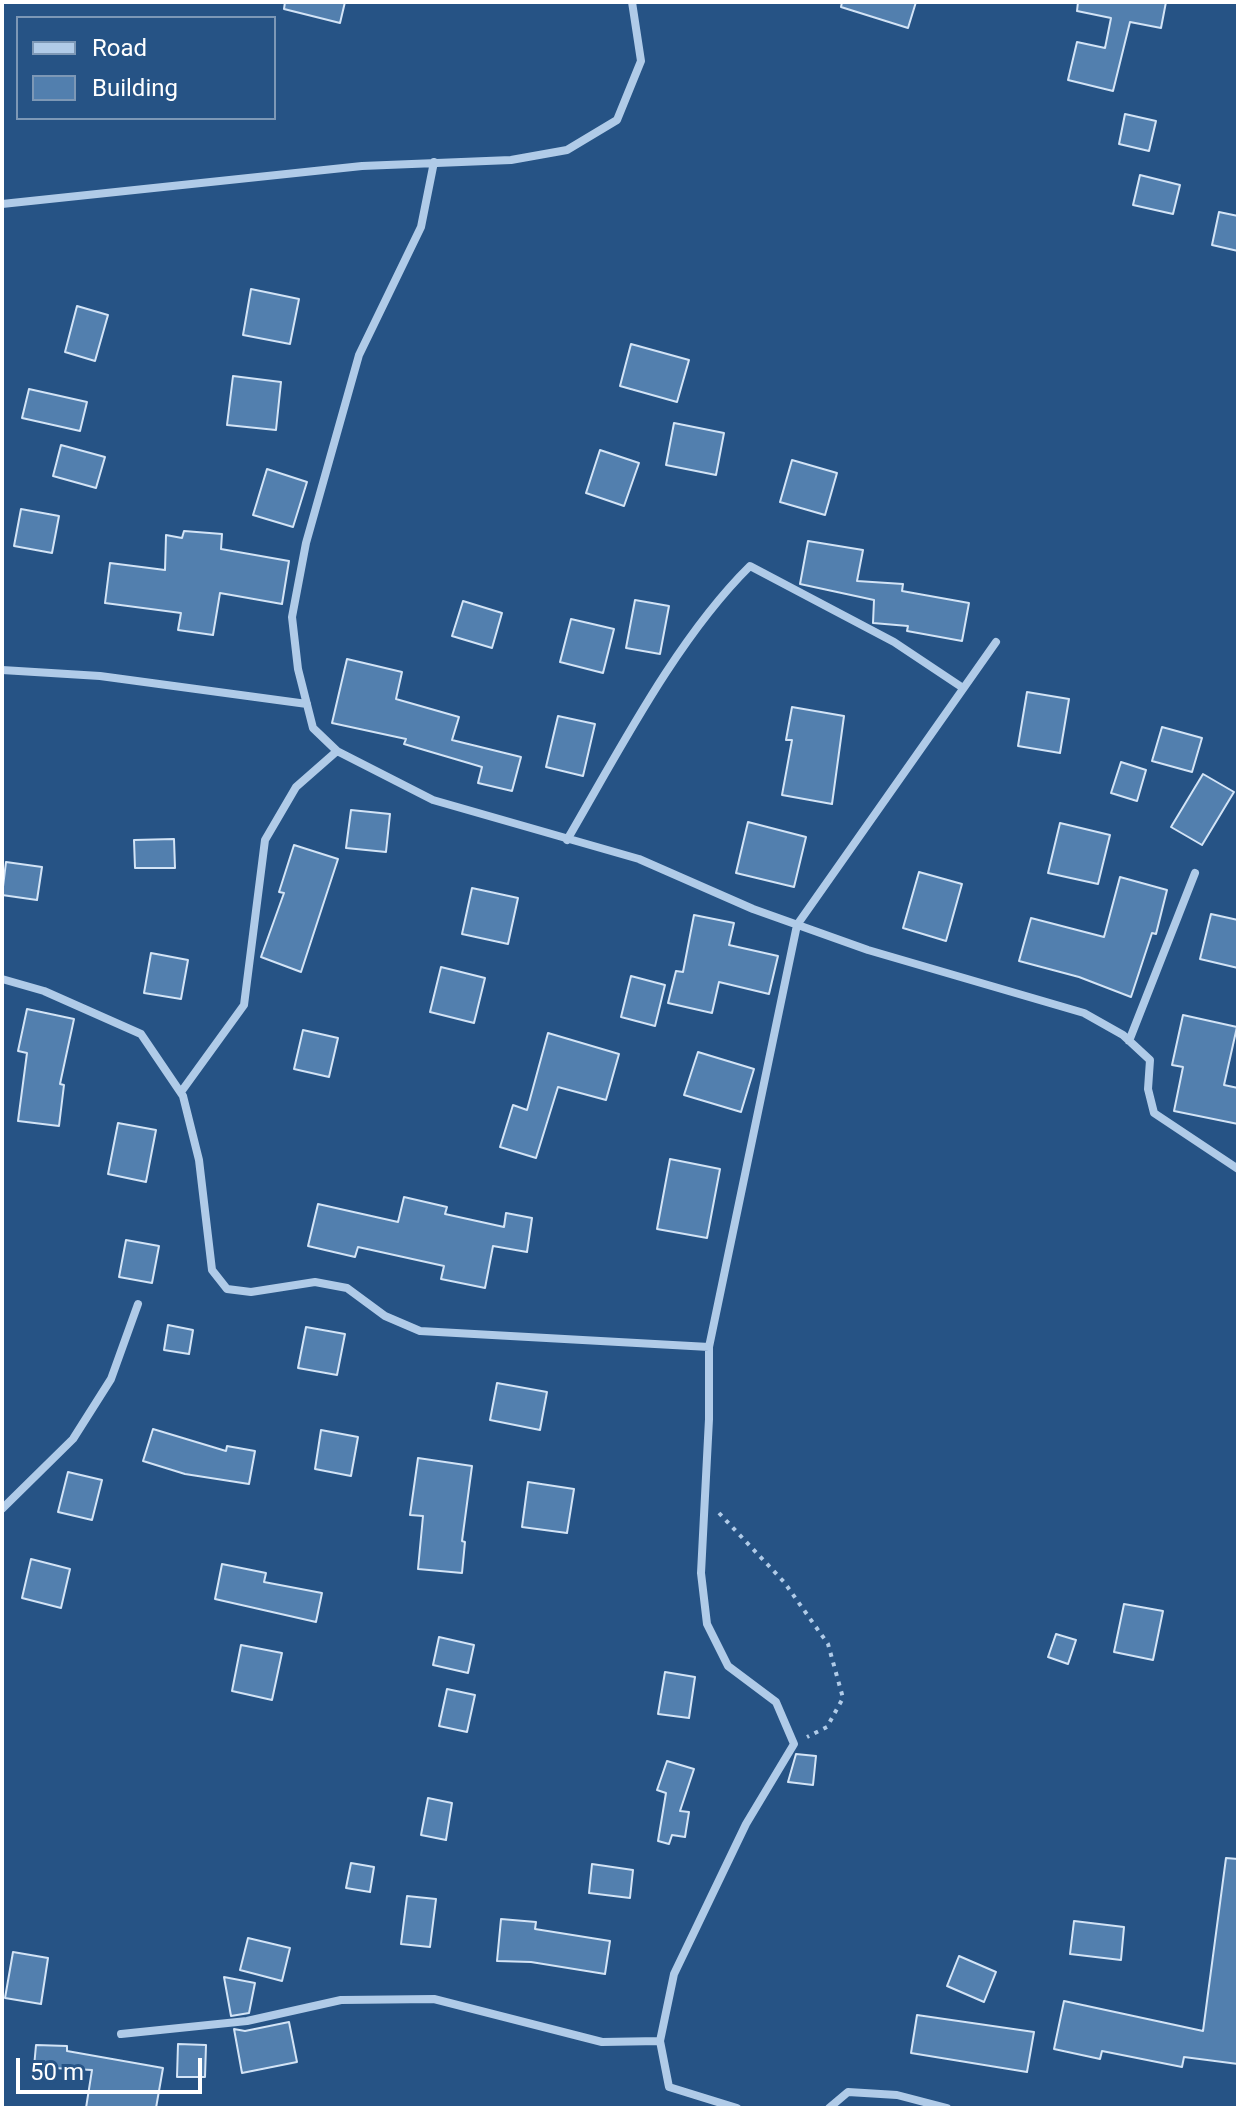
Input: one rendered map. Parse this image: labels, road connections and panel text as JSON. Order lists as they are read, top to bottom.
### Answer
{
  "legend": ["Road", "Building"],
  "scale_bar": "50 m"
}
